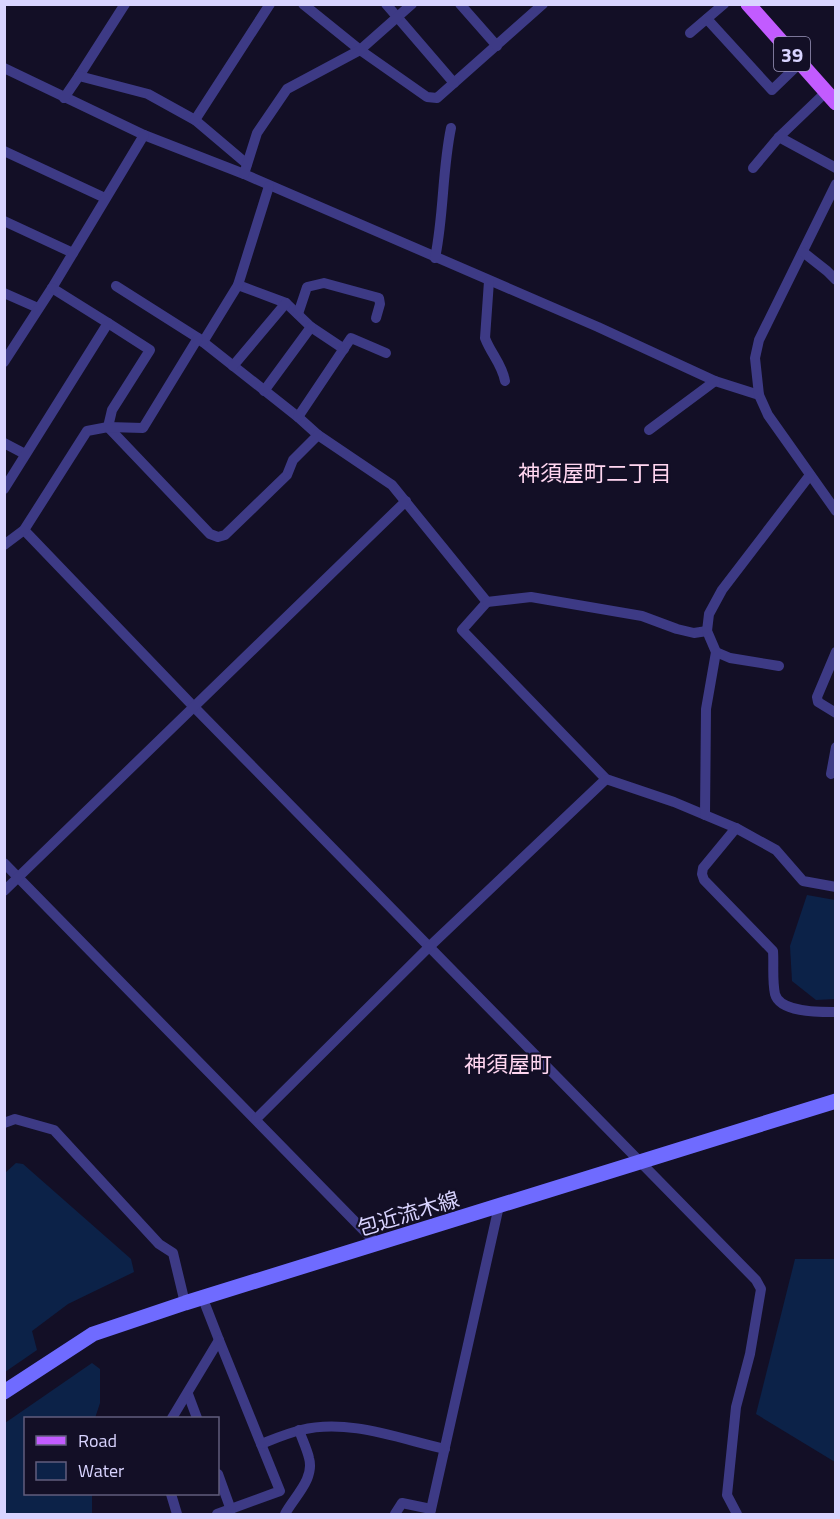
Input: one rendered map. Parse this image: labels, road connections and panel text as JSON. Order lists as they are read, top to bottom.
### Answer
{
  "streets": {
    "main road": ["39"],
    "street": ["包近流木線"]
  },
  "districts": ["神須屋町二丁目", "神須屋町"],
  "legend": ["Road", "Water"]
}
